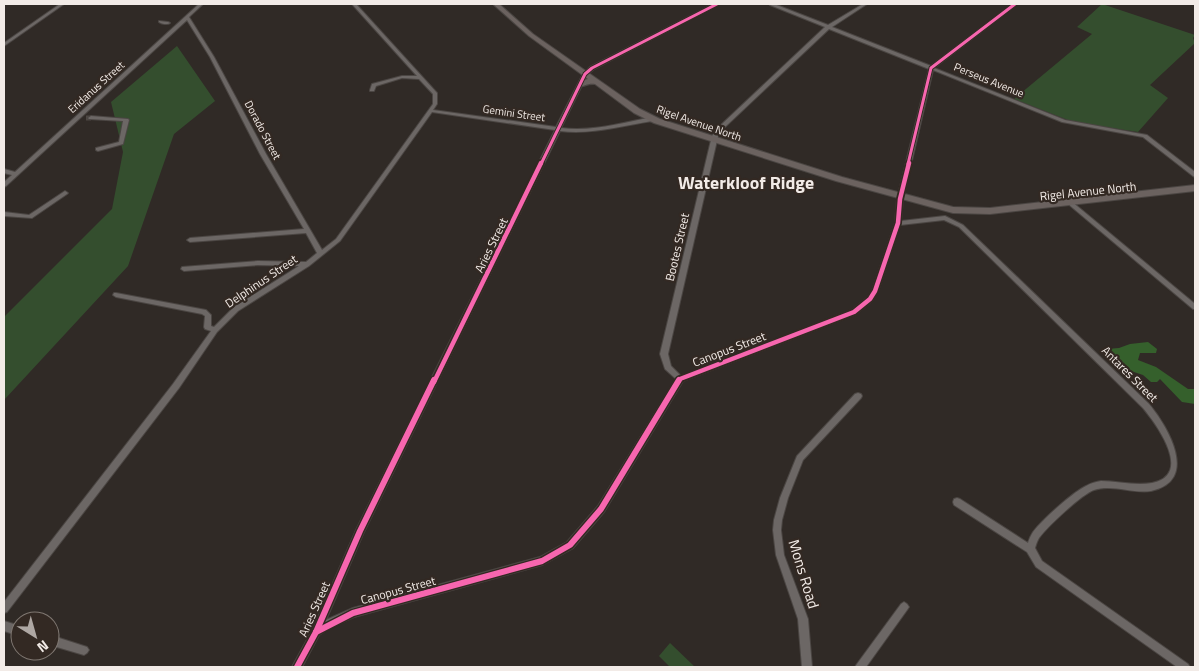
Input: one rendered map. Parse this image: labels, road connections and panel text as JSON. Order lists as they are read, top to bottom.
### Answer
{
  "streets": {
    "main road": ["Rigel Avenue North"],
    "street": [
      "Perseus Avenue",
      "Eridanus Street",
      "Gemini Street",
      "Dorado Street",
      "Aries Street",
      "Bootes Street",
      "Delphinus Street",
      "Canopus Street",
      "Antares Street",
      "Mons Road"
    ]
  },
  "crossings": [
    ["Perseus Avenue", "Bootes Street"],
    ["Perseus Avenue", "Canopus Street"],
    ["Eridanus Street", "Dorado Street"],
    ["Gemini Street", "Rigel Avenue North"],
    ["Gemini Street", "Aries Street"],
    ["Gemini Street", "Delphinus Street"],
    ["Rigel Avenue North", "Aries Street"],
    ["Rigel Avenue North", "Bootes Street"],
    ["Rigel Avenue North", "Canopus Street"],
    ["Dorado Street", "Delphinus Street"],
    ["Aries Street", "Canopus Street"],
    ["Bootes Street", "Canopus Street"],
    ["Canopus Street", "Antares Street"]
  ],
  "districts": ["Waterkloof Ridge"],
  "north": "bottom right"
}
